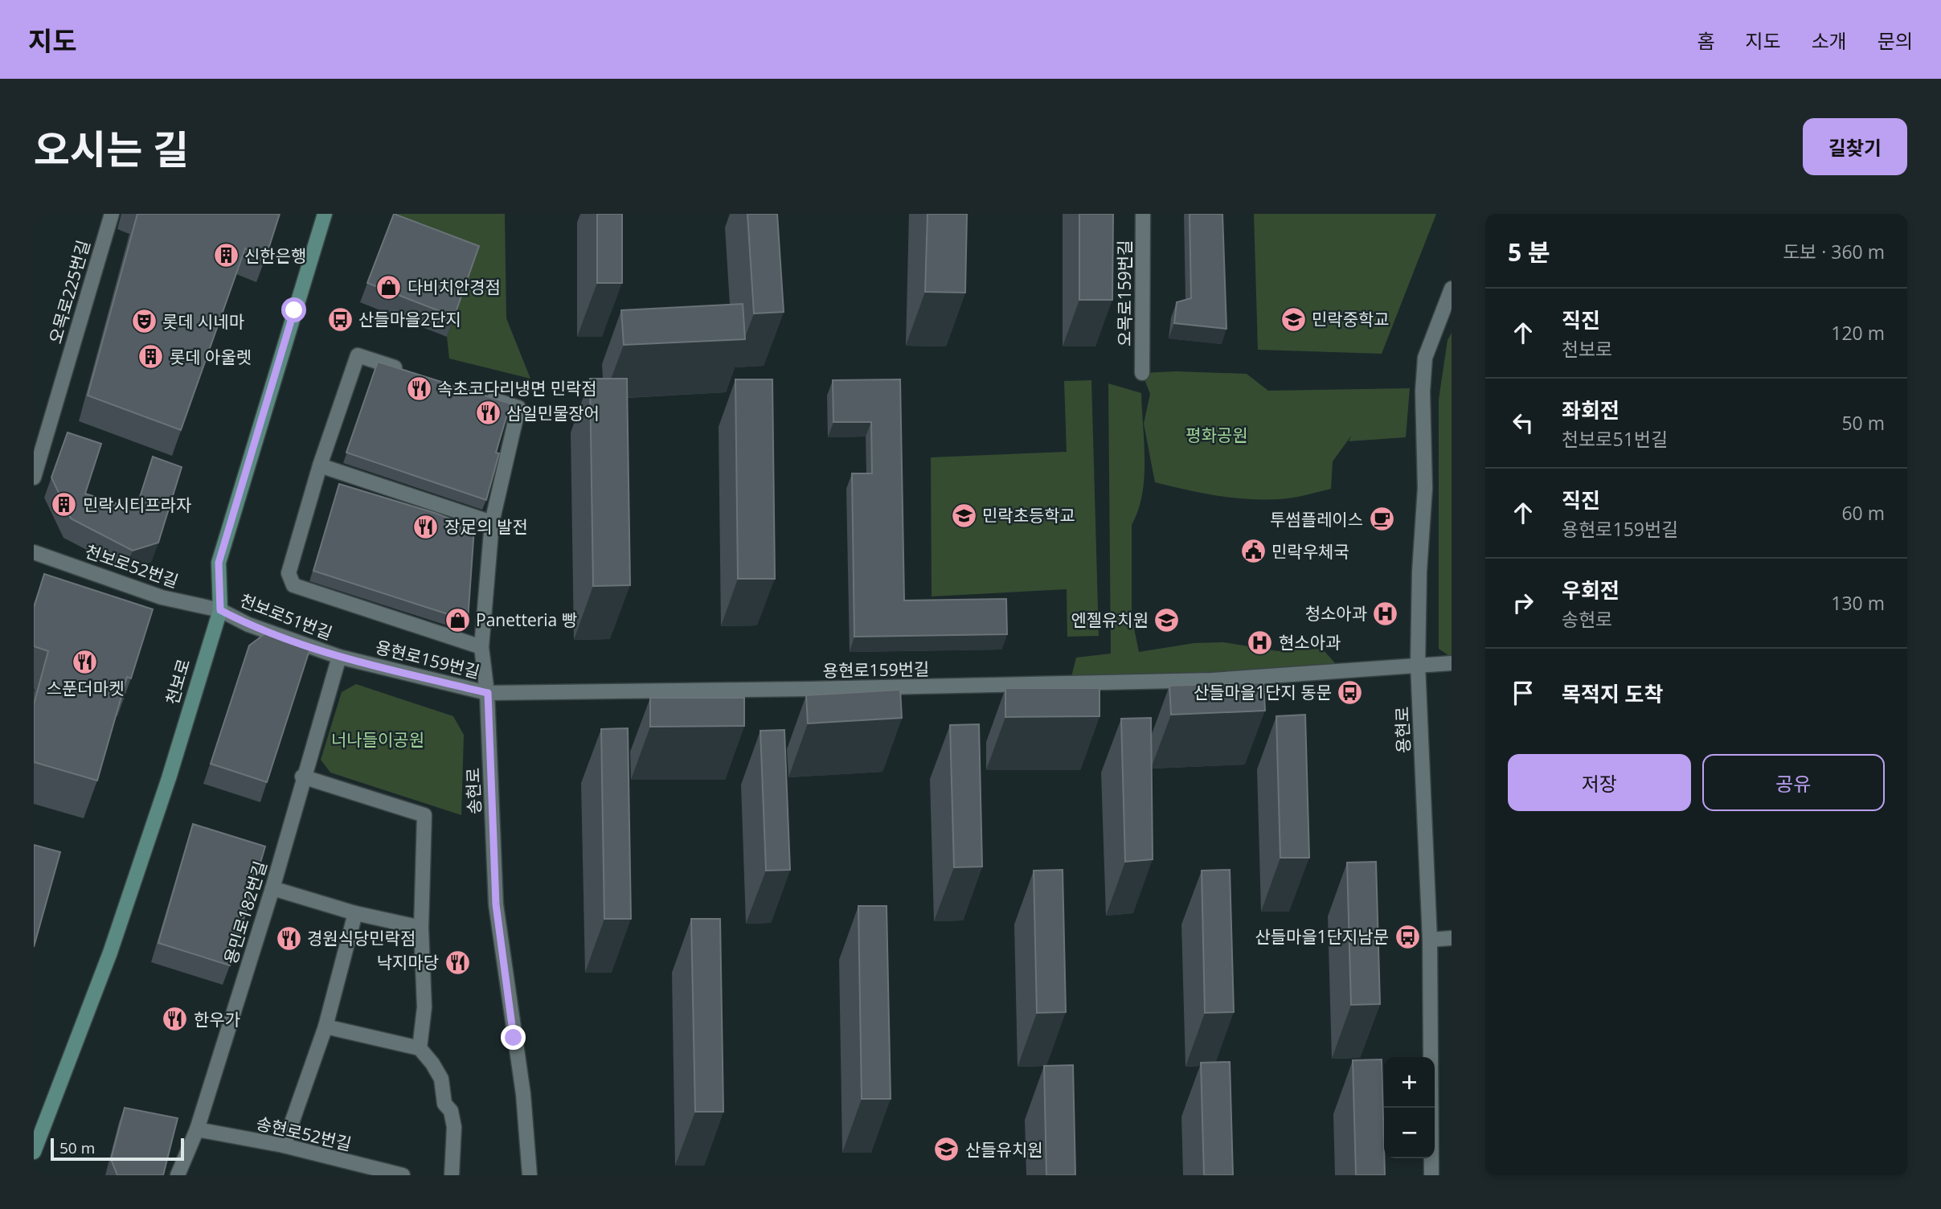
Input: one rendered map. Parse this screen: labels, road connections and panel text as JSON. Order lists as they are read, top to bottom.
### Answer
{
  "streets": {
    "main road": ["천보로"],
    "street": [
      "오목로225번길",
      "오목로159번길",
      "천보로52번길",
      "천보로51번길",
      "용현로159번길",
      "용현로",
      "송현로",
      "용민로182번길",
      "송현로52번길"
    ]
  },
  "crossings": [
    ["천보로52번길", "천보로51번길"],
    ["천보로52번길", "천보로"],
    ["천보로51번길", "용현로159번길"],
    ["천보로51번길", "천보로"],
    ["천보로51번길", "용민로182번길"],
    ["용현로159번길", "용현로"],
    ["용현로159번길", "송현로"],
    ["용현로159번길", "용민로182번길"],
    ["용민로182번길", "송현로52번길"]
  ],
  "parks": ["평화공원", "너나들이공원"],
  "places": {
    "building": ["신한은행", "롯데 아울렛", "민락시티프라자"],
    "shop": ["다비치안경점", "Panetteria 빵"],
    "bus stop": ["산들마을2단지", "산들마을1단지 동문", "산들마을1단지남문"],
    "school or university": [
      "민락중학교",
      "민락초등학교",
      "엔젤유치원",
      "산들유치원"
    ],
    "theatre": ["롯데 시네마"],
    "restaurant": [
      "속초코다리냉면 민락점",
      "삼일민물장어",
      "장足의 발전",
      "스푼더마켓",
      "경원식당민락점",
      "낙지마당",
      "한우가"
    ],
    "cafe": ["투썸플레이스"],
    "public building": ["민락우체국"],
    "hospital": ["청소아과", "현소아과"]
  },
  "scale_bar": "50 m",
  "page": {
    "header": "지도",
    "nav": [
      "홈",
      "지도",
      "소개",
      "문의"
    ],
    "title": "오시는 길",
    "buttons": [
      "길찾기",
      ["저장", "공유"]
    ],
    "heading": ["5 분", "도보 · 360 m"],
    "list": [
      ["직진", "천보로", "120 m"],
      ["좌회전", "천보로51번길", "50 m"],
      ["직진", "용현로159번길", "60 m"],
      ["우회전", "송현로", "130 m"],
      "목적지 도착"
    ],
    "map_buttons": ["+", "−"],
    "scale": "50 m"
  }
}
